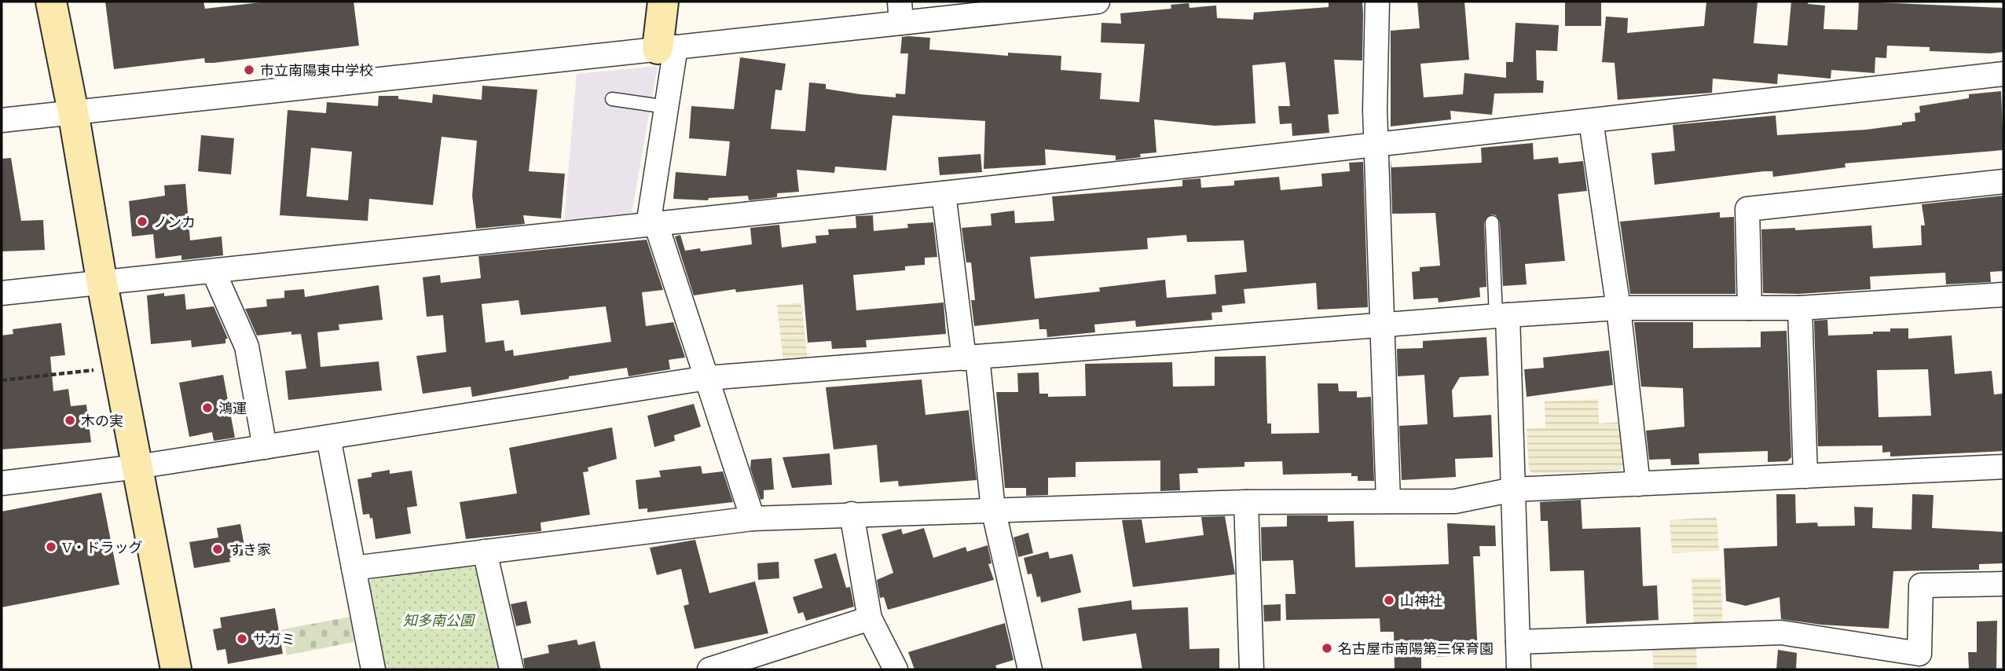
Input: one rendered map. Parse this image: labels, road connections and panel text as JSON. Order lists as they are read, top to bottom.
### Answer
{
  "parks": ["知多南公園"],
  "places": [
    "市立南陽東中学校",
    "ノンカ",
    "鴻運",
    "木の実",
    "V・ドラッグ",
    "すき家",
    "山神社",
    "サガミ",
    "名古屋市南陽第二保育園"
  ]
}
